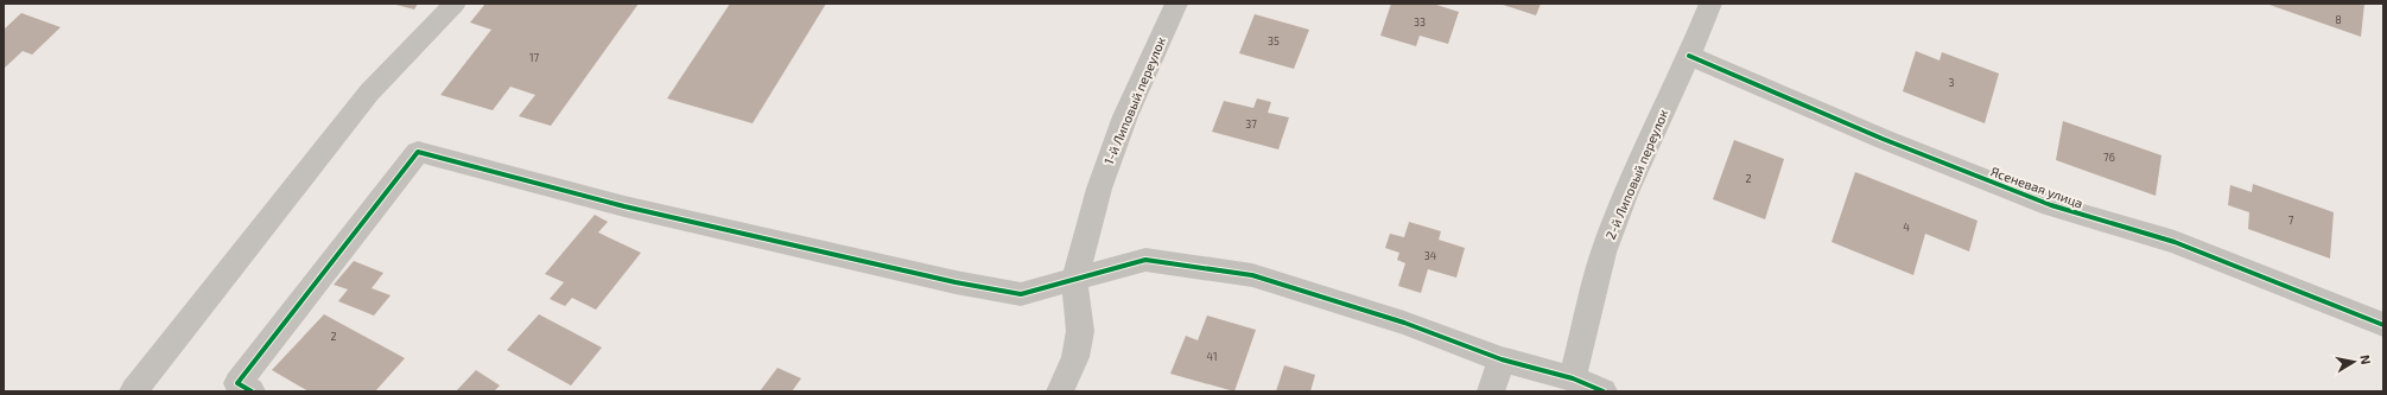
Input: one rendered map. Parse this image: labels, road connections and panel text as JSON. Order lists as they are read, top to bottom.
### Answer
{
  "streets": {
    "street": ["1-й Липовый переулок", "2-й Липовый переулок", "Ясеневая улица"]
  },
  "crossings": [
    ["2-й Липовый переулок", "Ясеневая улица"]
  ],
  "house_numbers": [
    "8",
    "33",
    "35",
    "17",
    "3",
    "37",
    "76",
    "2",
    "7",
    "4",
    "34",
    "2",
    "41"
  ],
  "north": "right"
}
